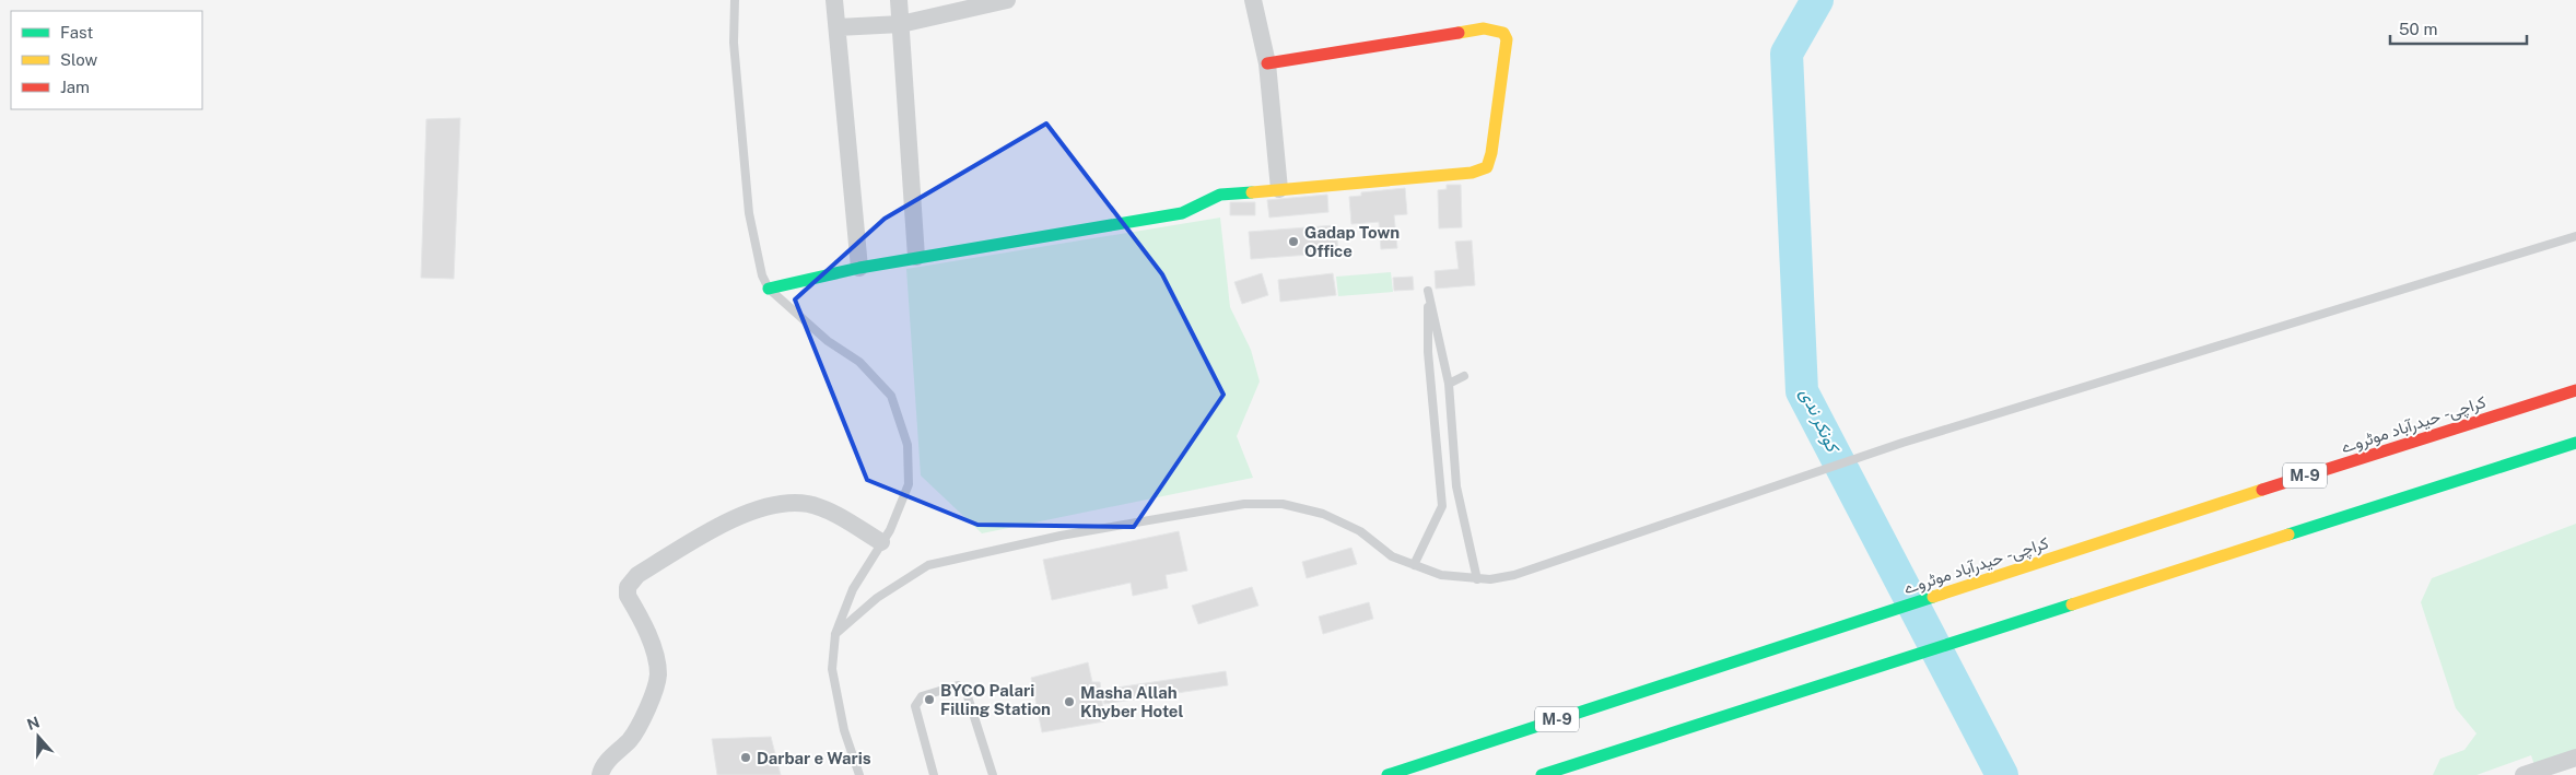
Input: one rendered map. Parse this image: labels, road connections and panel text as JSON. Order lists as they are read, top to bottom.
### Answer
{
  "streets": {
    "main road": ["کراچی - حیدرآباد موٹروے", "M-9"]
  },
  "water": ["کونکر ندی"],
  "places": [
    "Gadap Town Office",
    "BYCO Palari Filling Station",
    "Masha Allah Khyber Hotel",
    "Darbar e Waris"
  ],
  "legend": ["Fast", "Slow", "Jam"],
  "scale_bar": "50 m",
  "north": "top"
}
